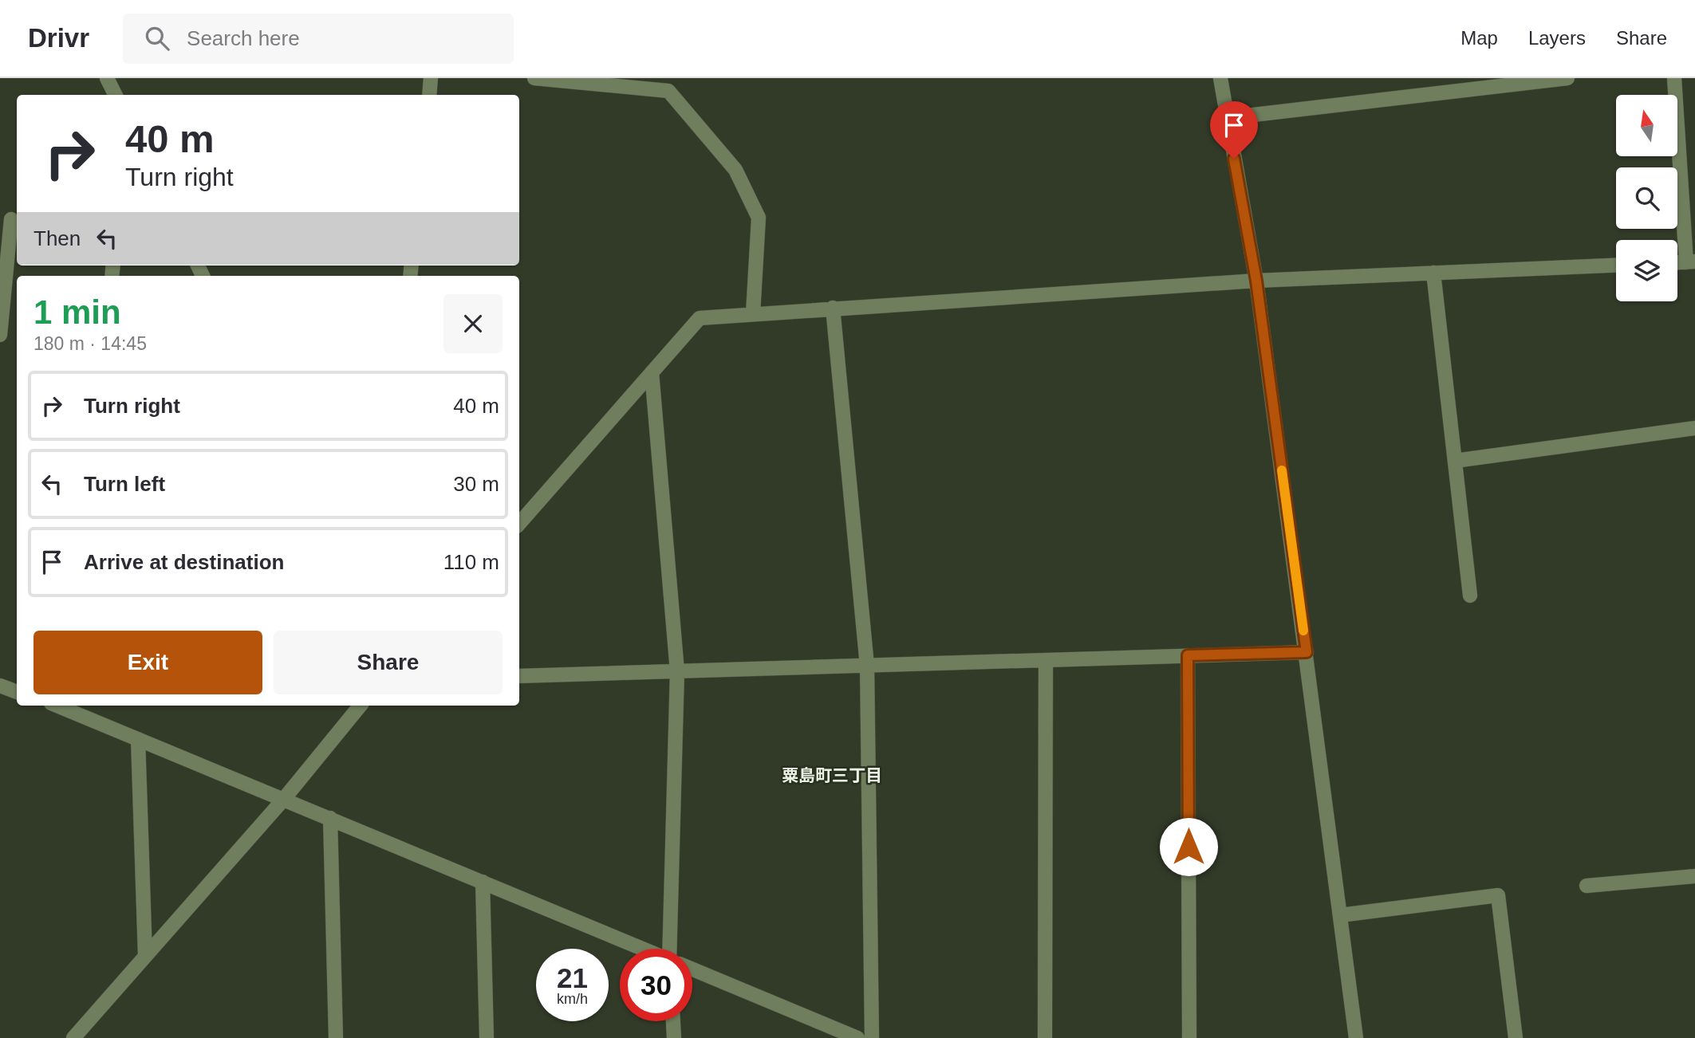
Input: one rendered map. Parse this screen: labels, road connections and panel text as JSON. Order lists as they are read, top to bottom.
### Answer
{
  "districts": ["粟島町三丁目"],
  "north": "top",
  "page": {
    "header": "Drivr",
    "search": "Search here",
    "nav": ["Map", "Layers", "Share"],
    "turn": ["40 m", "Turn right"],
    "then": "Then",
    "heading": ["1 min", "180 m · 14:45"],
    "list": [
      {
        "name": "Turn right",
        "value": "40 m"
      },
      {
        "name": "Turn left",
        "value": "30 m"
      },
      {
        "name": "Arrive at destination",
        "value": "110 m"
      }
    ],
    "buttons": ["Exit", "Share"],
    "speed": "21 km/h",
    "limit": "30"
  }
}
